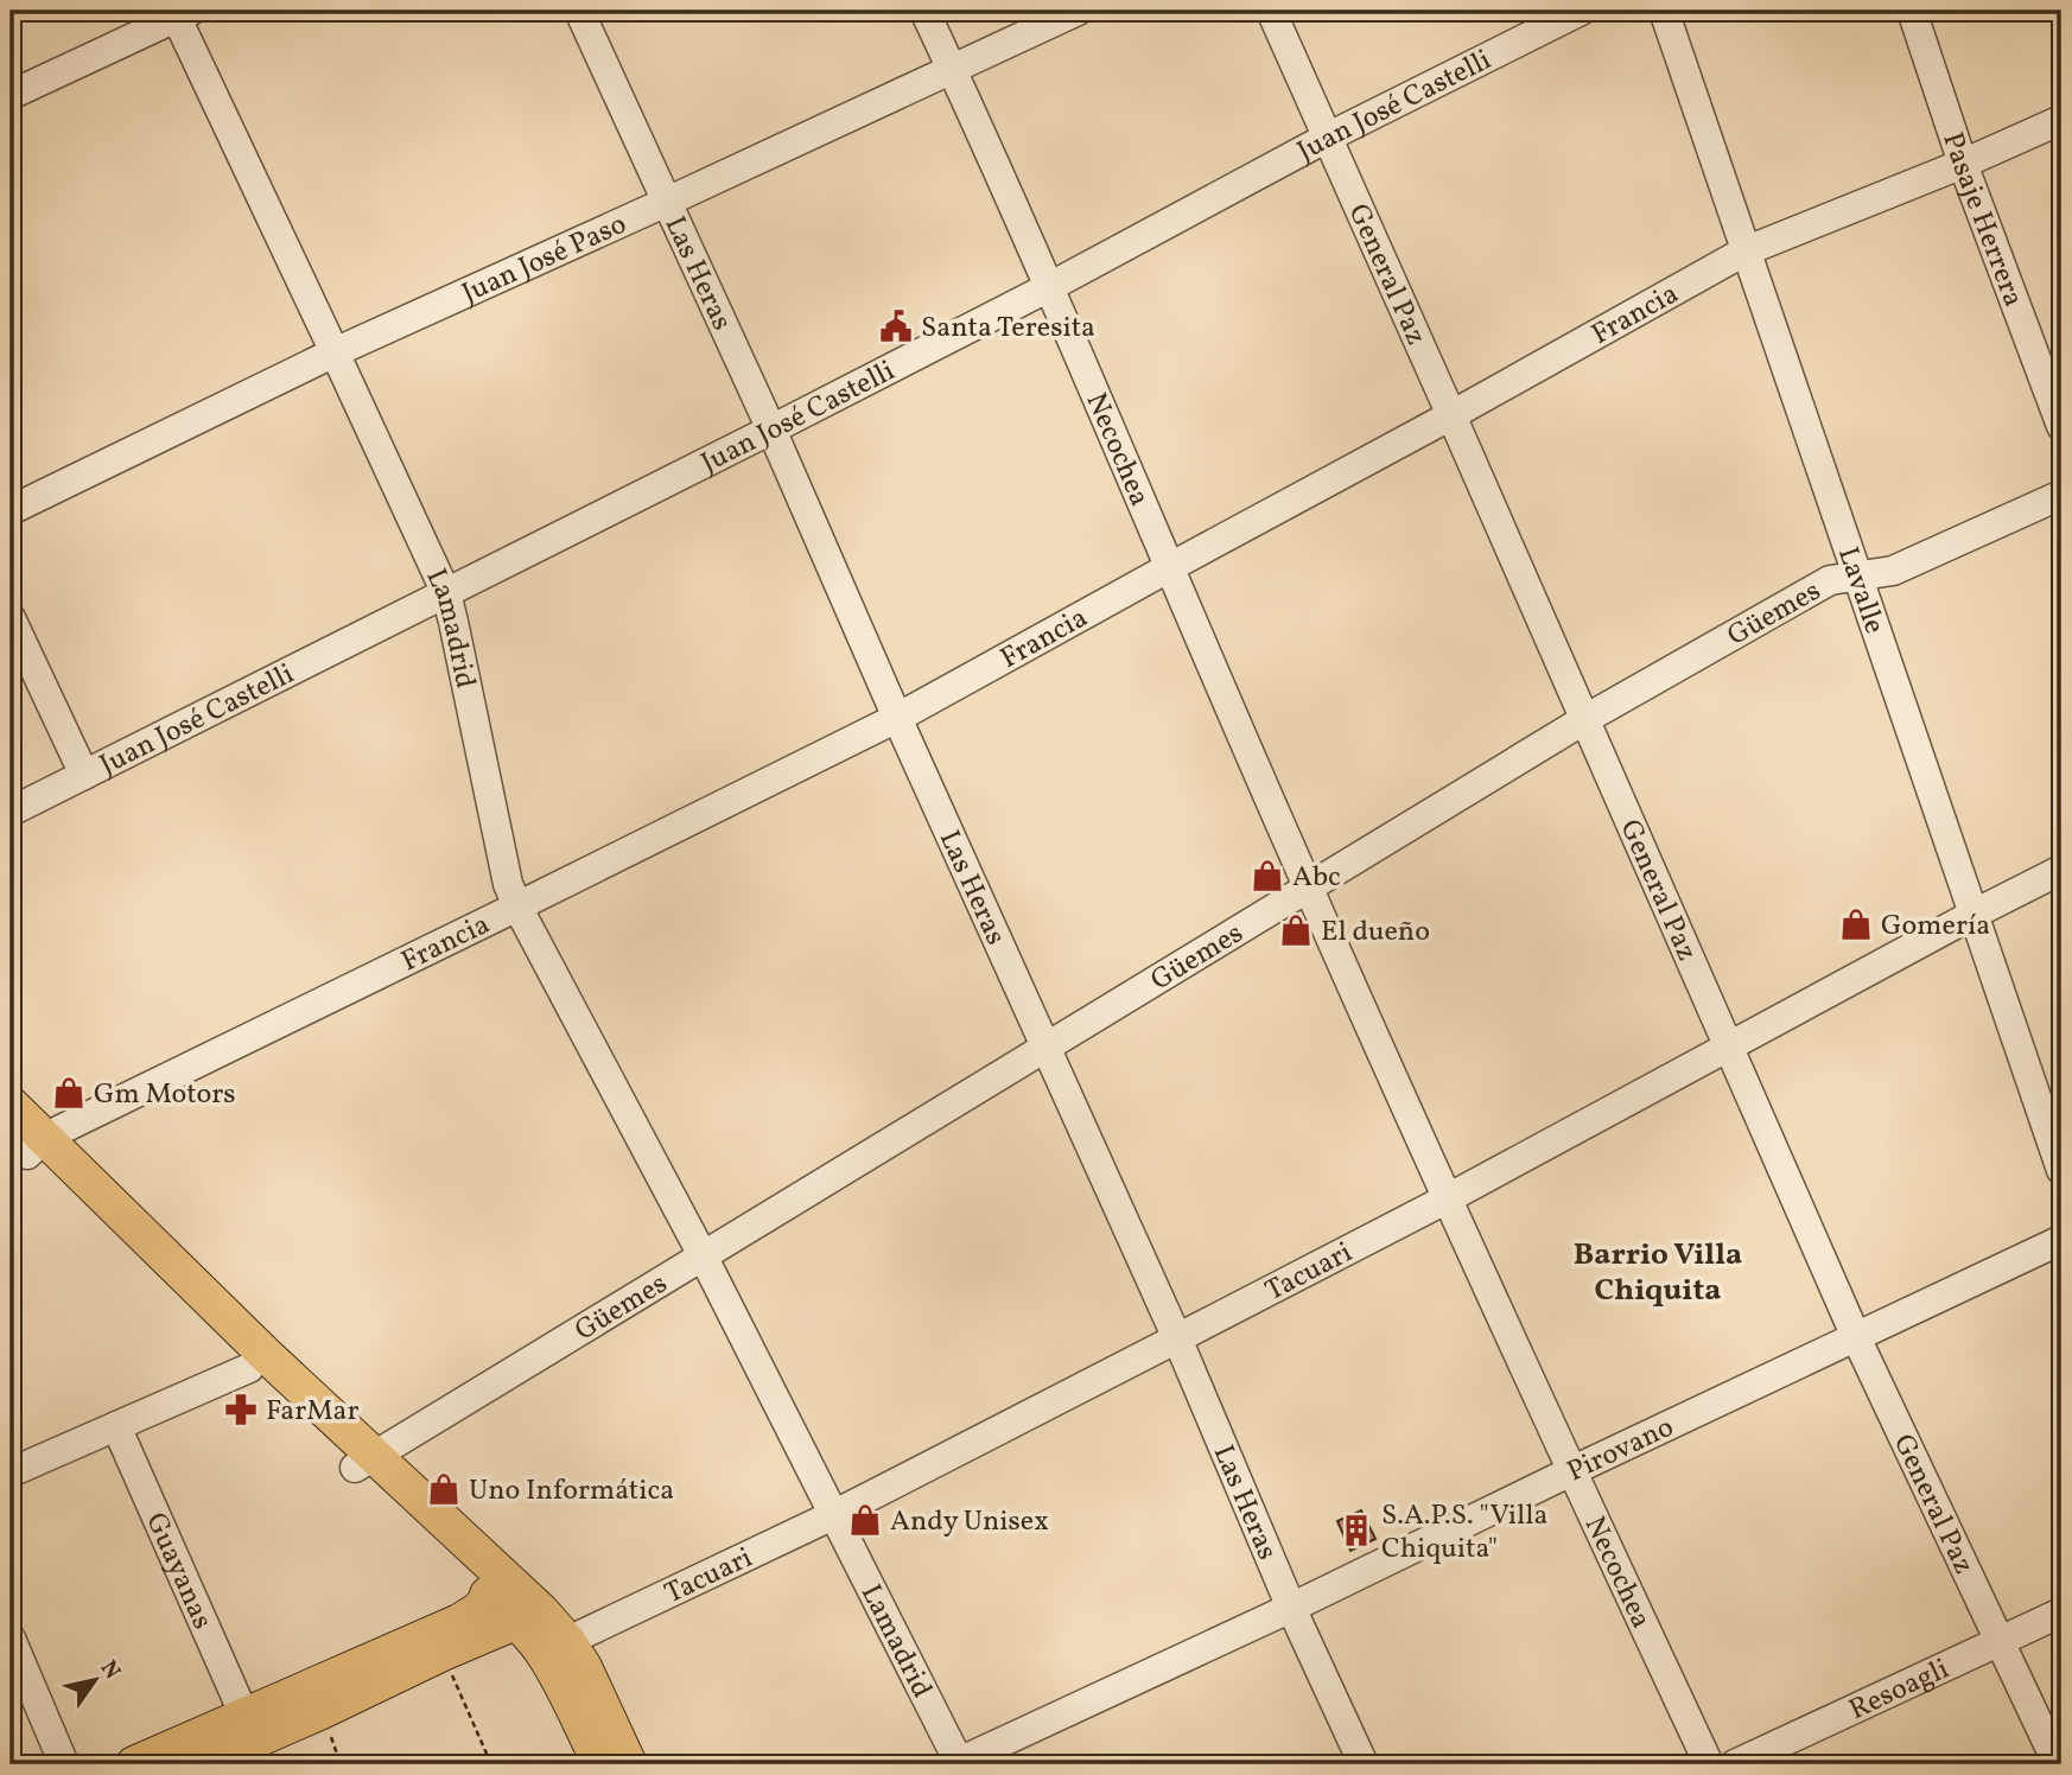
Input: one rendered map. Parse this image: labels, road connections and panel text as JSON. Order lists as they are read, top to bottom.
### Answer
{
  "streets": {
    "street": [
      "Juan José Castelli",
      "Pasaje Herrera",
      "Juan José Paso",
      "Las Heras",
      "General Paz",
      "Francia",
      "Necochea",
      "Lavalle",
      "Güemes",
      "Lamadrid",
      "Tacuari",
      "Pirovano",
      "Guayanas",
      "Resoagli"
    ]
  },
  "crossings": [
    ["Juan José Castelli", "Las Heras"],
    ["Juan José Castelli", "General Paz"],
    ["Juan José Castelli", "Necochea"],
    ["Juan José Castelli", "Lamadrid"],
    ["Pasaje Herrera", "Francia"],
    ["Juan José Paso", "Las Heras"],
    ["Juan José Paso", "Necochea"],
    ["Juan José Paso", "Lamadrid"],
    ["Las Heras", "Francia"],
    ["Las Heras", "Güemes"],
    ["Las Heras", "Tacuari"],
    ["Las Heras", "Pirovano"],
    ["General Paz", "Francia"],
    ["General Paz", "Güemes"],
    ["General Paz", "Tacuari"],
    ["General Paz", "Pirovano"],
    ["General Paz", "Resoagli"],
    ["Francia", "Necochea"],
    ["Francia", "Lavalle"],
    ["Francia", "Lamadrid"],
    ["Necochea", "Güemes"],
    ["Necochea", "Tacuari"],
    ["Necochea", "Pirovano"],
    ["Lavalle", "Güemes"],
    ["Lavalle", "Tacuari"],
    ["Güemes", "Lamadrid"],
    ["Lamadrid", "Tacuari"],
    ["Lamadrid", "Pirovano"]
  ],
  "districts": ["Barrio Villa Chiquita"],
  "places": {
    "public building": ["Santa Teresita"],
    "shop": [
      "Abc",
      "Gomería",
      "El dueño",
      "Gm Motors",
      "Uno Informática",
      "Andy Unisex"
    ],
    "pharmacy": ["FarMar"],
    "building": ["S.A.P.S. \"Villa Chiquita\""]
  },
  "north": "top right"
}
